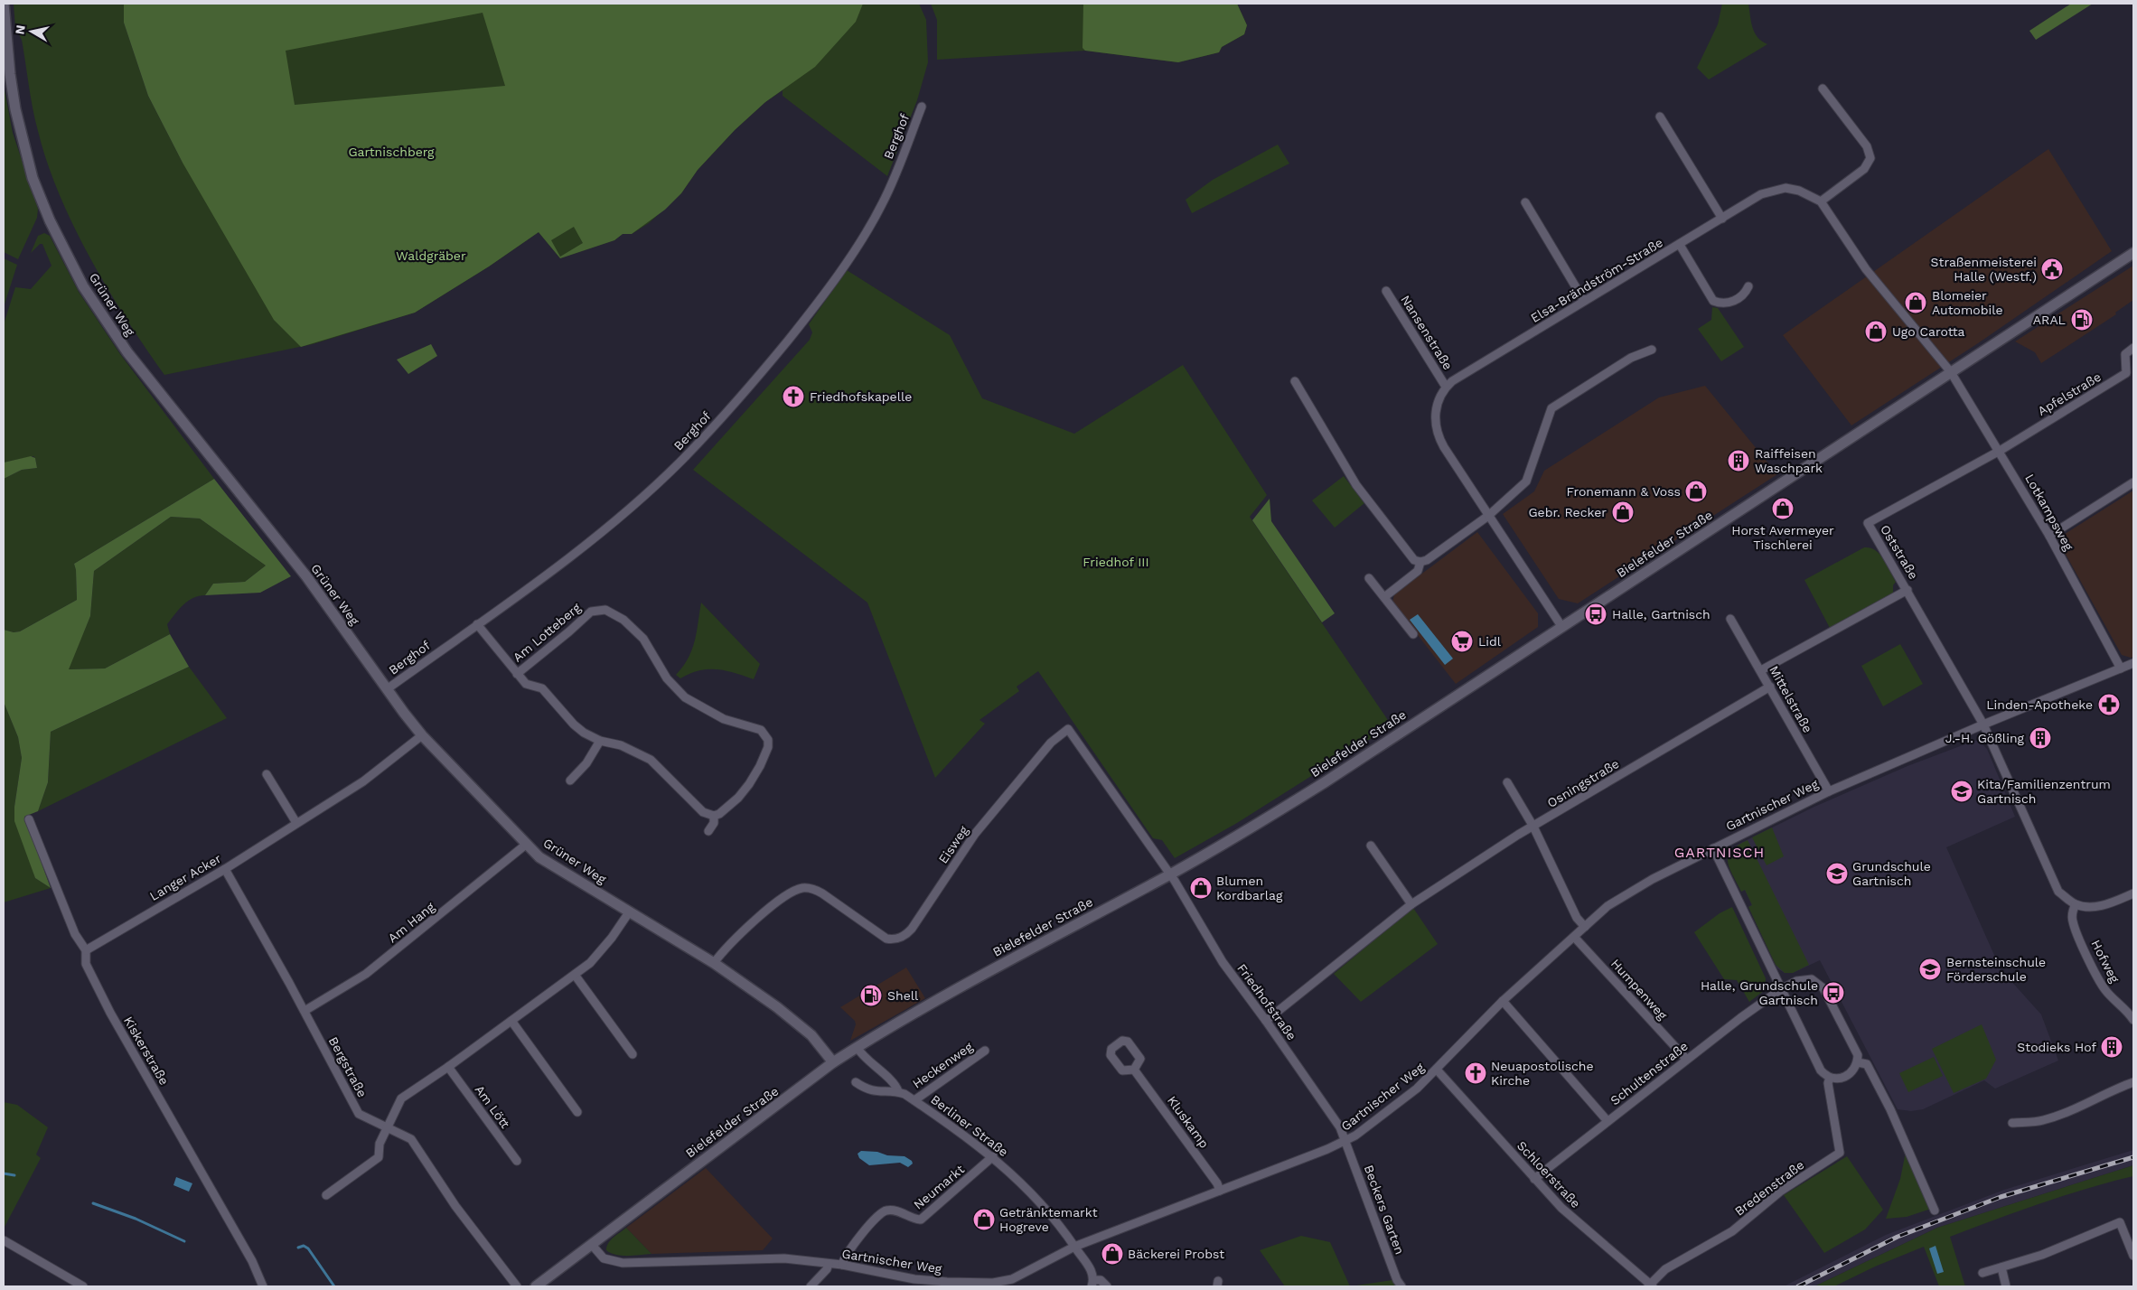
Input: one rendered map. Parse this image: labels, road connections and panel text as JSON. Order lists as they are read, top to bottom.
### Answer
{
  "streets": {
    "street": [
      "Berghof",
      "Elsa-Brändström-Straße",
      "Grüner Weg",
      "Nansenstraße",
      "Apfelstraße",
      "Lotkampsweg",
      "Bielefelder Straße",
      "Oststraße",
      "Am Lotteberg",
      "Mittelstraße",
      "Osningstraße",
      "Gartnischer Weg",
      "Eisweg",
      "Langer Acker",
      "Am Hang",
      "Hofweg",
      "Humpenweg",
      "Friedhofstraße",
      "Kiskerstraße",
      "Heckenweg",
      "Bergstraße",
      "Schultenstraße",
      "Am Lött",
      "Kluskamp",
      "Berliner Straße",
      "Schloerstraße",
      "Neumarkt",
      "Bredenstraße",
      "Beckers Garten"
    ]
  },
  "crossings": [
    ["Berghof", "Grüner Weg"],
    ["Berghof", "Am Lotteberg"],
    ["Elsa-Brändström-Straße", "Nansenstraße"],
    ["Elsa-Brändström-Straße", "Lotkampsweg"],
    ["Elsa-Brändström-Straße", "Bielefelder Straße"],
    ["Grüner Weg", "Bielefelder Straße"],
    ["Grüner Weg", "Eisweg"],
    ["Grüner Weg", "Langer Acker"],
    ["Grüner Weg", "Am Hang"],
    ["Apfelstraße", "Lotkampsweg"],
    ["Apfelstraße", "Oststraße"],
    ["Lotkampsweg", "Bielefelder Straße"],
    ["Lotkampsweg", "Oststraße"],
    ["Lotkampsweg", "Gartnischer Weg"],
    ["Bielefelder Straße", "Gartnischer Weg"],
    ["Bielefelder Straße", "Eisweg"],
    ["Bielefelder Straße", "Friedhofstraße"],
    ["Bielefelder Straße", "Berliner Straße"],
    ["Oststraße", "Gartnischer Weg"],
    ["Mittelstraße", "Osningstraße"],
    ["Mittelstraße", "Gartnischer Weg"],
    ["Osningstraße", "Friedhofstraße"],
    ["Gartnischer Weg", "Humpenweg"],
    ["Gartnischer Weg", "Friedhofstraße"],
    ["Gartnischer Weg", "Kluskamp"],
    ["Gartnischer Weg", "Berliner Straße"],
    ["Gartnischer Weg", "Schloerstraße"],
    ["Gartnischer Weg", "Neumarkt"],
    ["Gartnischer Weg", "Beckers Garten"],
    ["Eisweg", "Friedhofstraße"],
    ["Langer Acker", "Kiskerstraße"],
    ["Langer Acker", "Bergstraße"],
    ["Am Hang", "Bergstraße"],
    ["Humpenweg", "Schultenstraße"],
    ["Friedhofstraße", "Beckers Garten"],
    ["Heckenweg", "Berliner Straße"],
    ["Schultenstraße", "Schloerstraße"],
    ["Berliner Straße", "Neumarkt"],
    ["Schloerstraße", "Bredenstraße"]
  ],
  "districts": ["GARTNISCH"],
  "parks": ["Gartnischberg", "Waldgräber", "Friedhof III"],
  "places": {
    "public building": ["Straßenmeisterei Halle (Westf.)"],
    "shop": [
      "Blomeier Automobile",
      "Ugo Carotta",
      "Fronemann & Voss",
      "Horst Avermeyer Tischlerei",
      "Gebr. Recker",
      "Blumen Kordbarlag",
      "Getränktemarkt Hogreve",
      "Bäckerei Probst"
    ],
    "fuel station": ["ARAL", "Shell"],
    "church": ["Friedhofskapelle", "Neuapostolische Kirche"],
    "building": ["Raiffeisen Waschpark", "J.-H. Gößling", "Stodieks Hof"],
    "bus stop": ["Halle, Gartnisch", "Halle, Grundschule Gartnisch"],
    "supermarket": ["Lidl"],
    "pharmacy": ["Linden-Apotheke"],
    "school or university": ["Kita/Familienzentrum Gartnisch", "Grundschule Gartnisch", "Bernsteinschule Förderschule"]
  },
  "north": "left"
}
